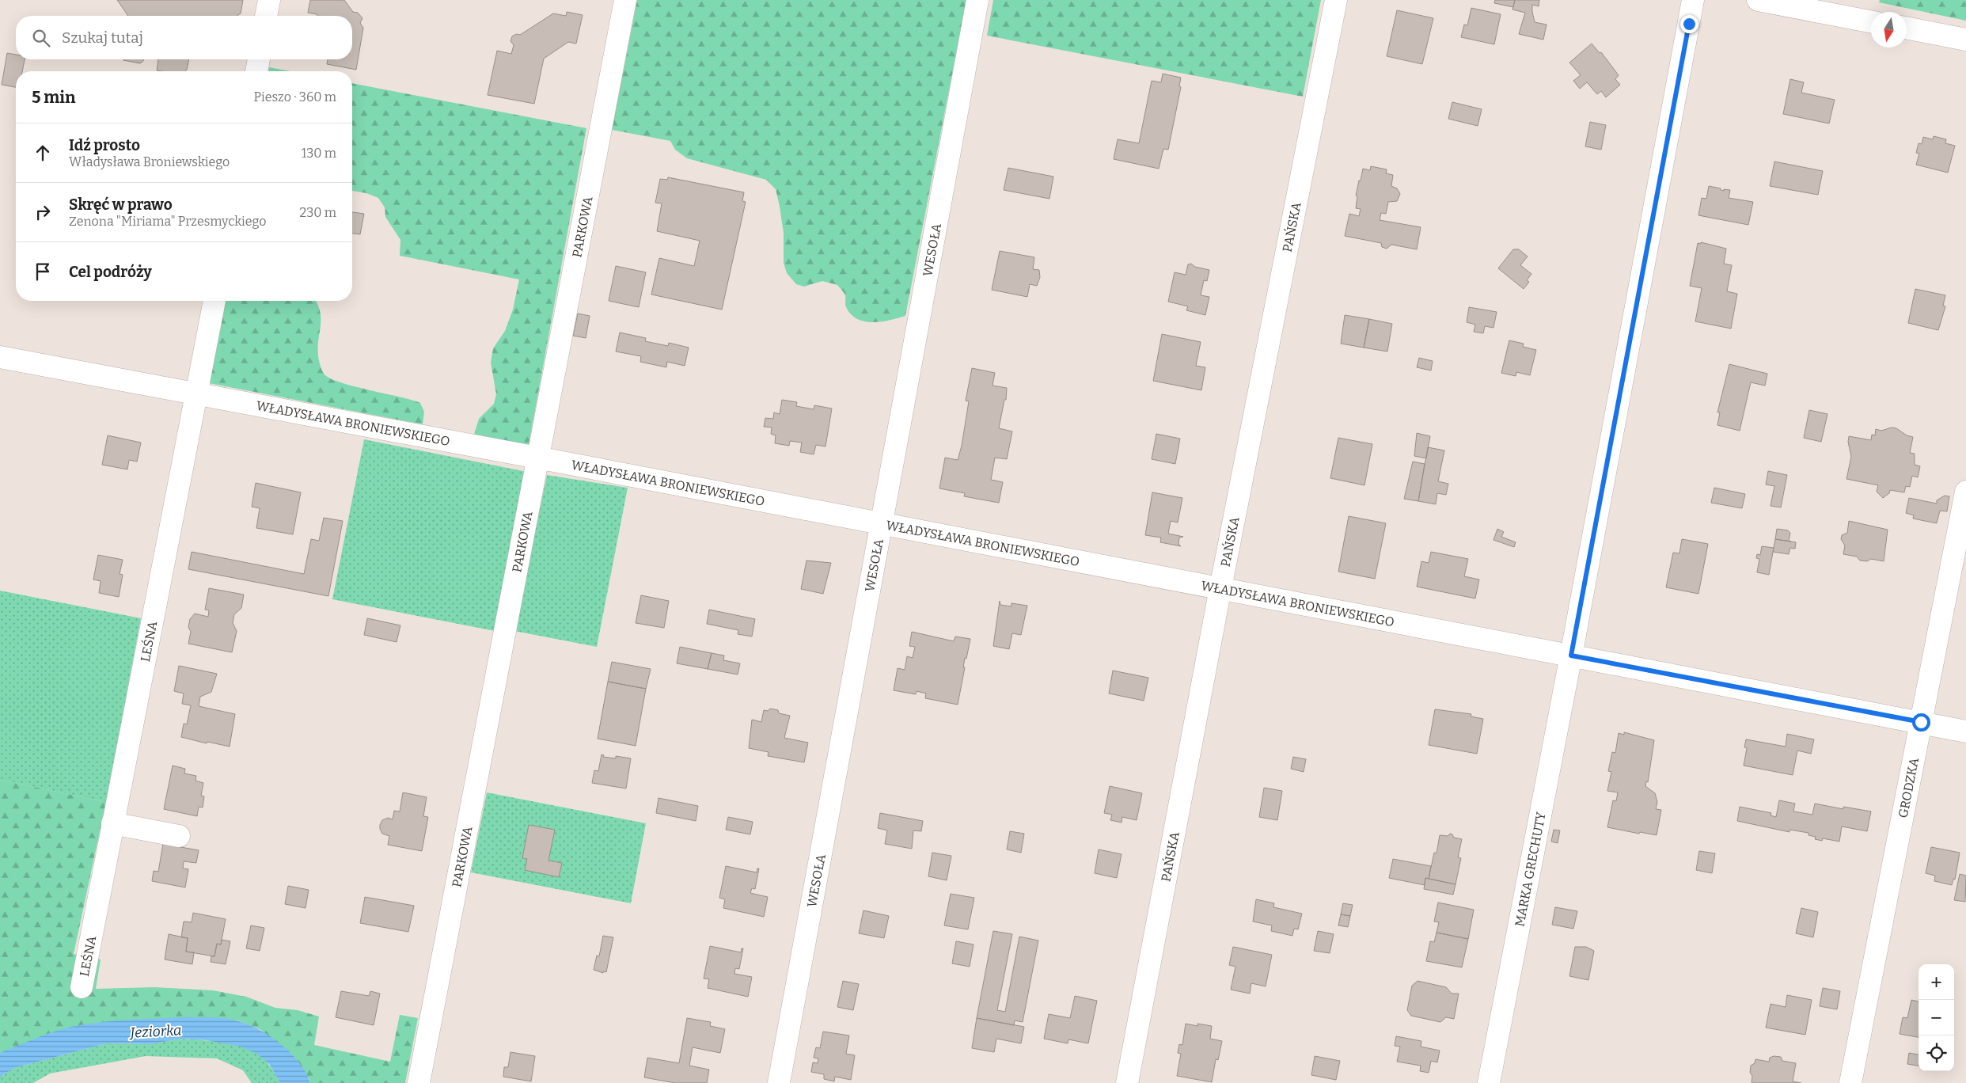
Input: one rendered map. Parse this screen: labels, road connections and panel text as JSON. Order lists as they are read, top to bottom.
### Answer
{
  "streets": {
    "street": [
      "PARKOWA",
      "PAŃSKA",
      "WESOŁA",
      "WŁADYSŁAWA BRONIEWSKIEGO",
      "LEŚNA",
      "GRODZKA",
      "MARKA GRECHUTY"
    ]
  },
  "crossings": [
    ["PARKOWA", "WŁADYSŁAWA BRONIEWSKIEGO"],
    ["PAŃSKA", "WŁADYSŁAWA BRONIEWSKIEGO"],
    ["WESOŁA", "WŁADYSŁAWA BRONIEWSKIEGO"],
    ["WŁADYSŁAWA BRONIEWSKIEGO", "LEŚNA"],
    ["WŁADYSŁAWA BRONIEWSKIEGO", "GRODZKA"],
    ["WŁADYSŁAWA BRONIEWSKIEGO", "MARKA GRECHUTY"]
  ],
  "water": ["Jeziorka"],
  "north": "bottom",
  "page": {
    "search": "Szukaj tutaj",
    "heading": ["5 min", "Pieszo · 360 m"],
    "list": [
      ["Idź prosto", "Władysława Broniewskiego", "130 m"],
      ["Skręć w prawo", "Zenona \"Miriama\" Przesmyckiego", "230 m"],
      "Cel podróży"
    ],
    "map_buttons": ["+", "−"]
  }
}
